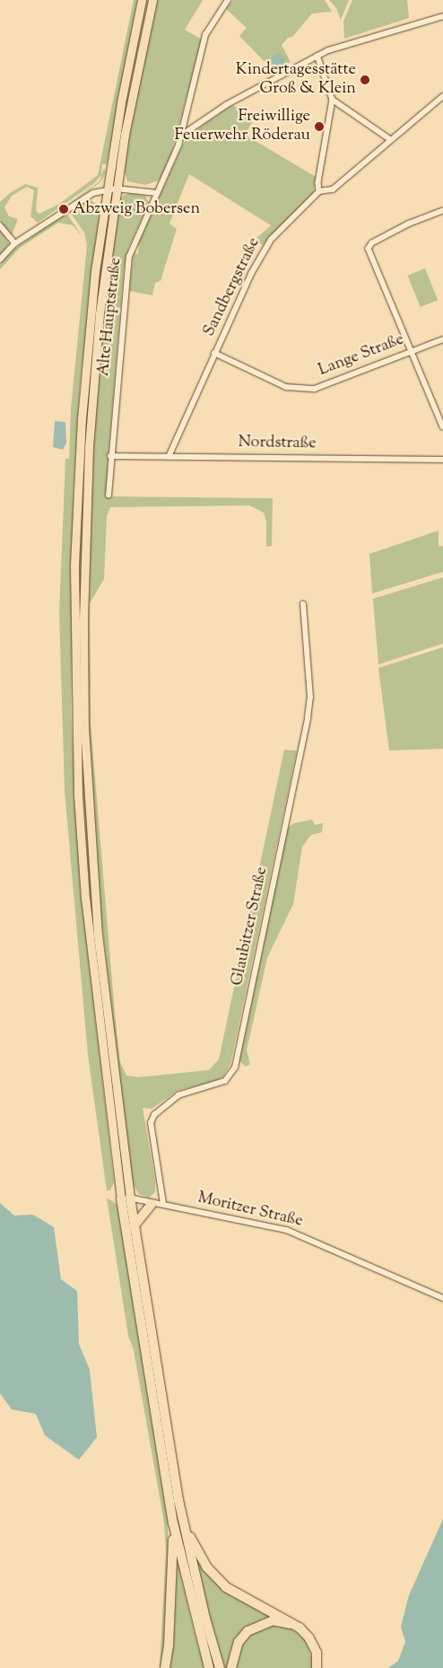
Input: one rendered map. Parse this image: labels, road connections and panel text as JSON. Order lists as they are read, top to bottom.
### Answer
{
  "streets": {
    "street": [
      "Sandbergstraße",
      "Alte Hauptstraße",
      "Lange Straße",
      "Nordstraße",
      "Glaubitzer Straße",
      "Moritzer Straße"
    ]
  },
  "crossings": [
    ["Sandbergstraße", "Lange Straße"],
    ["Sandbergstraße", "Nordstraße"],
    ["Alte Hauptstraße", "Nordstraße"],
    ["Glaubitzer Straße", "Moritzer Straße"]
  ],
  "places": ["Kindertagesstätte Groß & Klein", "Freiwillige Feuerwehr Röderau", "Abzweig Bobersen"]
}
